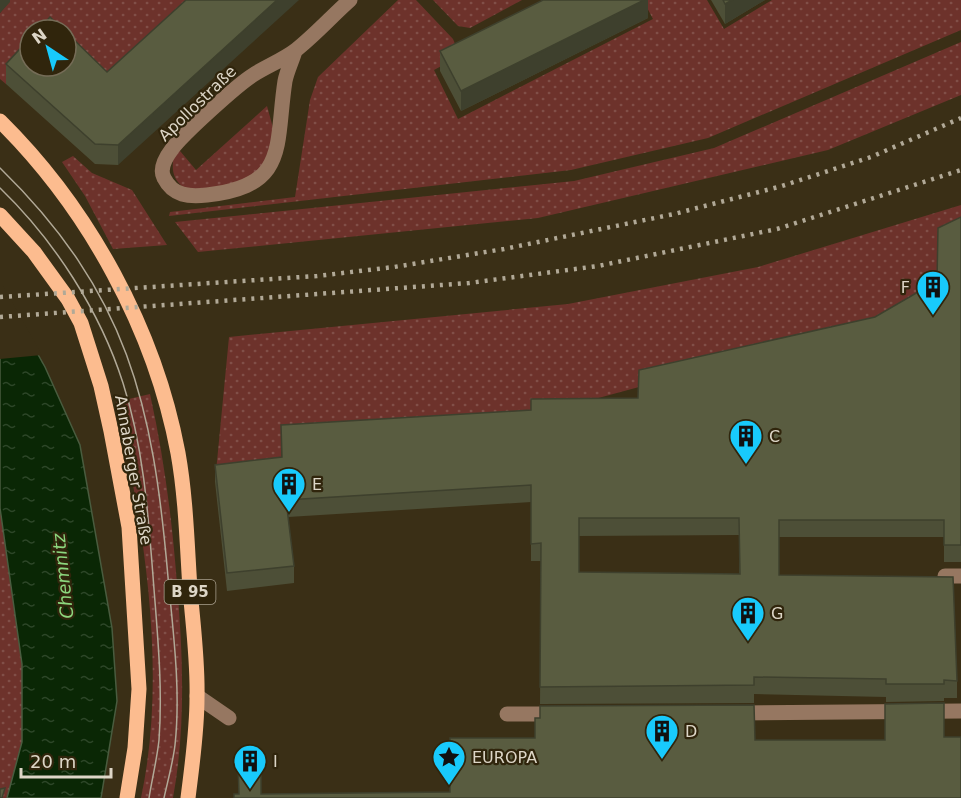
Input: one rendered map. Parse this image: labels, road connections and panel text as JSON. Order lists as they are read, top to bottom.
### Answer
{
  "streets": {
    "main road": ["Annaberger Straße", "B 95"],
    "street": ["Apollostraße"]
  },
  "water": ["Chemnitz"],
  "places": {
    "building": [
      "F",
      "C",
      "E",
      "G",
      "D",
      "I"
    ],
    "place": ["EUROPA"]
  },
  "scale_bar": "20 m",
  "north": "top left"
}
